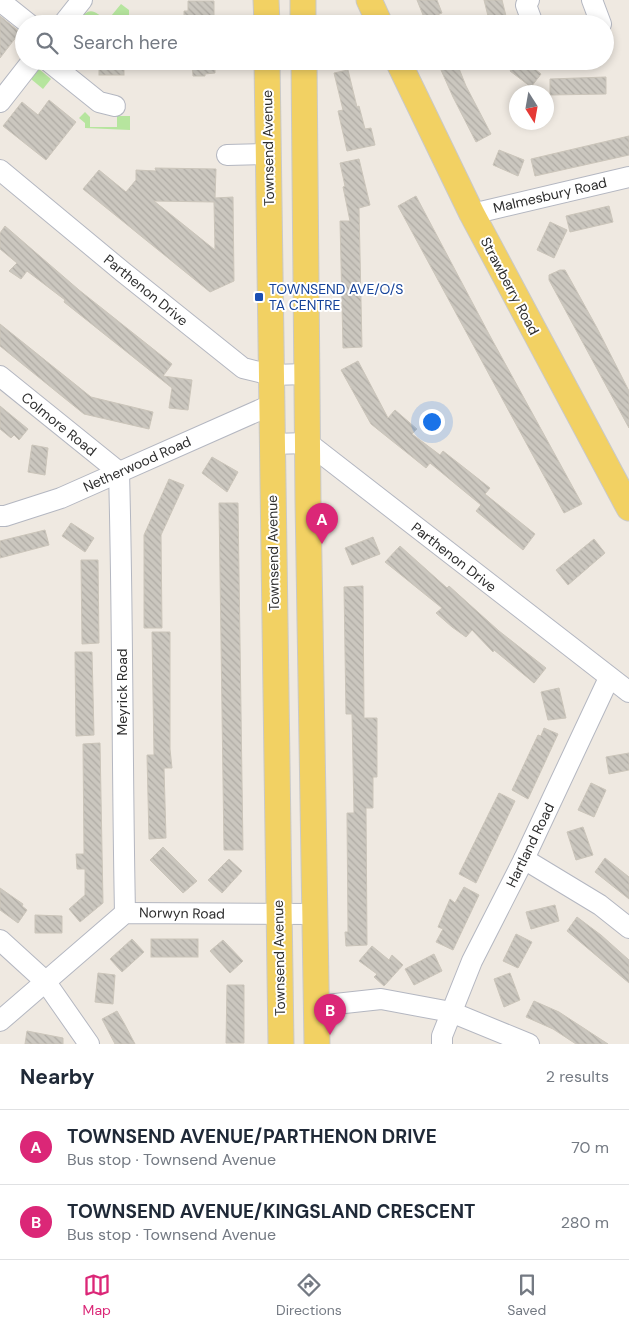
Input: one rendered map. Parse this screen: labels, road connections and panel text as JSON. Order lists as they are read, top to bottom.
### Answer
{
  "streets": {
    "main road": ["Townsend Avenue", "Strawberry Road"],
    "street": [
      "Malmesbury Road",
      "Parthenon Drive",
      "Colmore Road",
      "Netherwood Road",
      "Meyrick Road",
      "Hartland Road",
      "Norwyn Road"
    ]
  },
  "crossings": [
    ["Townsend Avenue", "Parthenon Drive"],
    ["Townsend Avenue", "Netherwood Road"],
    ["Townsend Avenue", "Norwyn Road"],
    ["Malmesbury Road", "Strawberry Road"],
    ["Parthenon Drive", "Hartland Road"],
    ["Colmore Road", "Netherwood Road"],
    ["Colmore Road", "Meyrick Road"],
    ["Netherwood Road", "Meyrick Road"],
    ["Meyrick Road", "Norwyn Road"]
  ],
  "places": {
    "transit": ["TOWNSEND AVE/O/S TA CENTRE"]
  },
  "north": "bottom",
  "page": {
    "search": "Search here",
    "pins": ["A", "B"],
    "heading": ["Nearby", "2 results"],
    "list": [
      {
        "mark": "A",
        "name": "TOWNSEND AVENUE/PARTHENON DRIVE",
        "note": "Bus stop · Townsend Avenue",
        "value": "70 m"
      },
      {
        "mark": "B",
        "name": "TOWNSEND AVENUE/KINGSLAND CRESCENT",
        "note": "Bus stop · Townsend Avenue",
        "value": "280 m"
      }
    ],
    "nav": ["Map", "Directions", "Saved"]
  }
}
